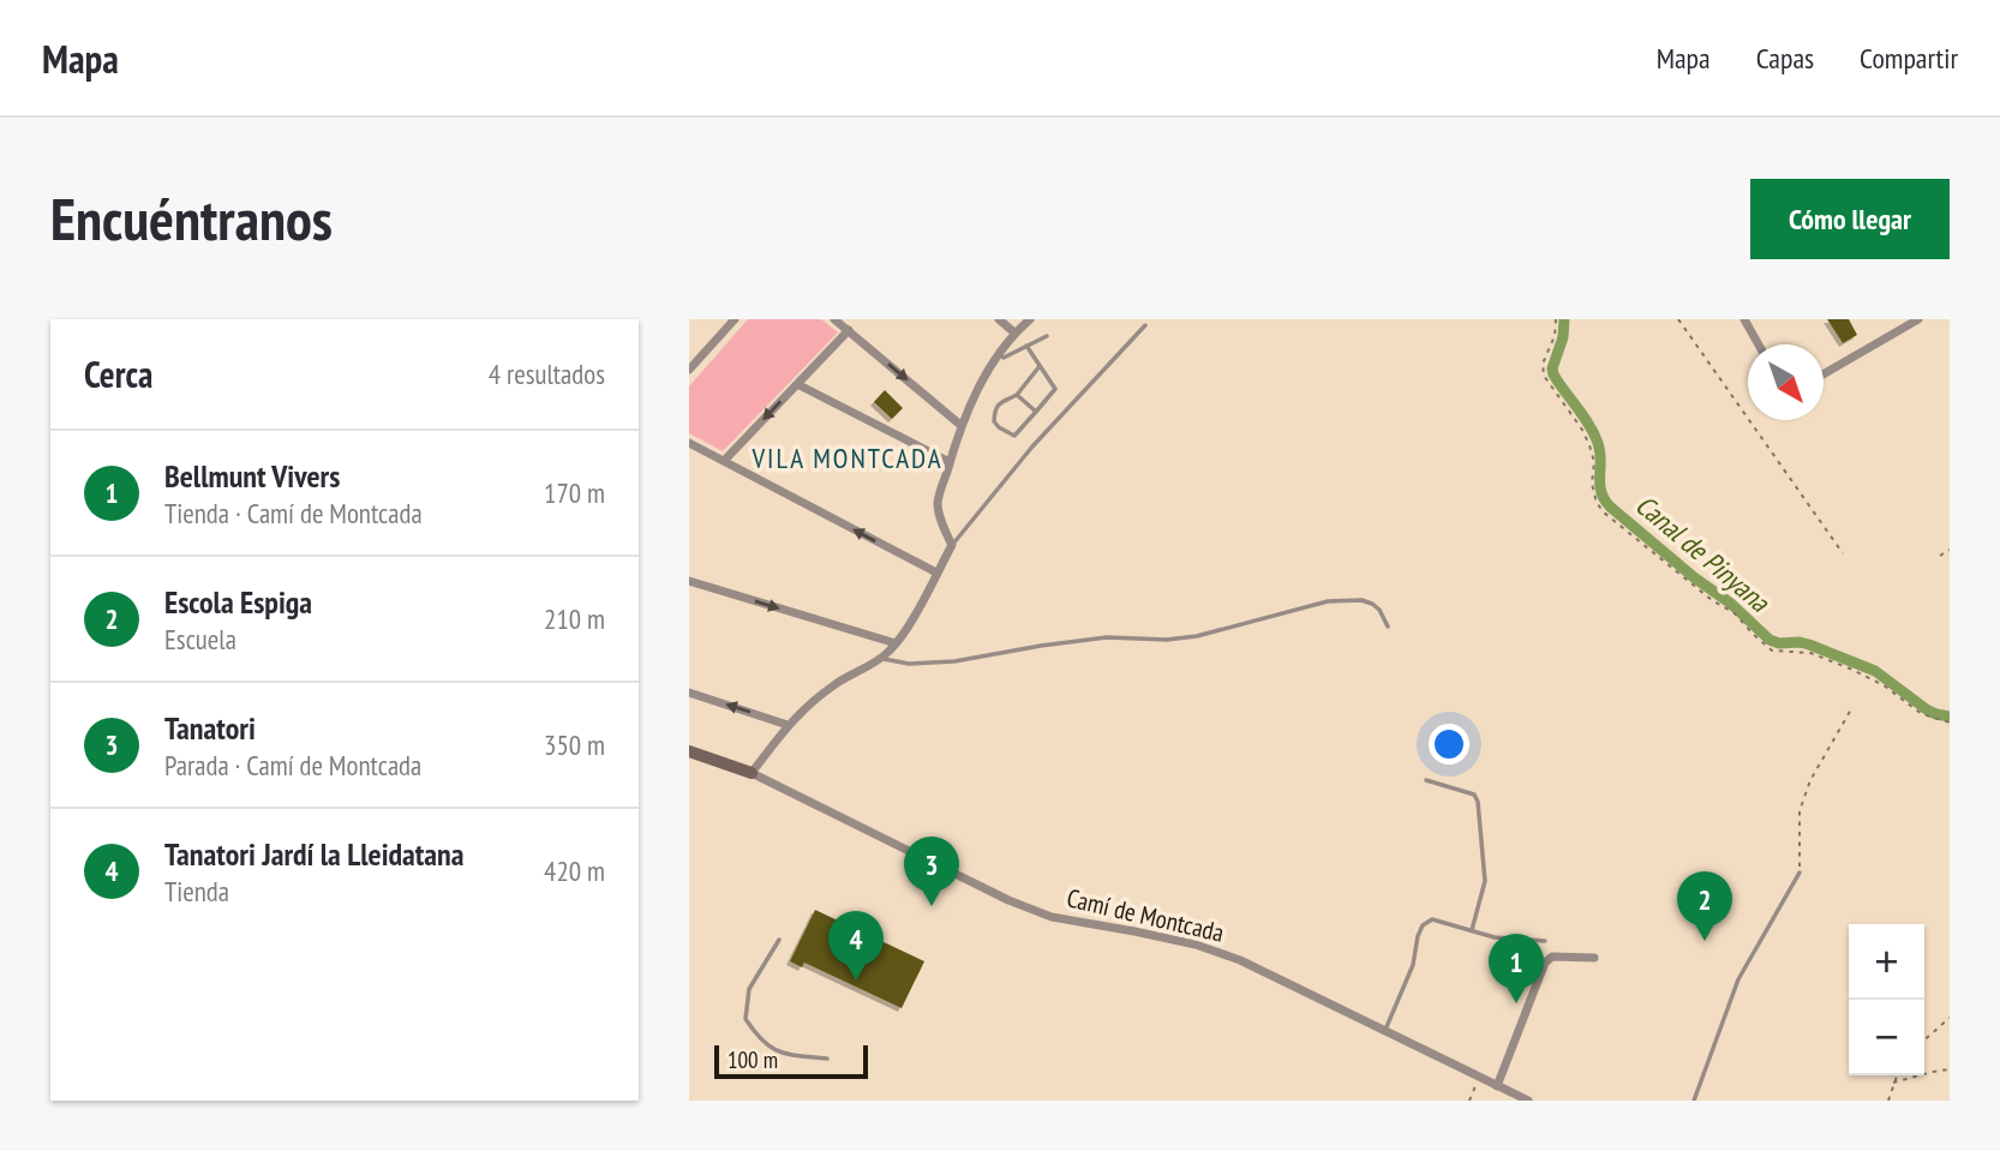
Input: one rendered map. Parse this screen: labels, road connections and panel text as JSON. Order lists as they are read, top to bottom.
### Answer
{
  "streets": {
    "street": ["Camí de Montcada"]
  },
  "districts": ["VILA MONTCADA"],
  "water": ["Canal de Pinyana"],
  "scale_bar": "100 m",
  "north": "bottom right",
  "page": {
    "header": "Mapa",
    "nav": ["Mapa", "Capas", "Compartir"],
    "buttons": "Cómo llegar",
    "title": "Encuéntranos",
    "heading": ["Cerca", "4 resultados"],
    "list": [
      {
        "mark": "1",
        "name": "Bellmunt Vivers",
        "note": "Tienda · Camí de Montcada",
        "value": "170 m"
      },
      {
        "mark": "2",
        "name": "Escola Espiga",
        "note": "Escuela",
        "value": "210 m"
      },
      {
        "mark": "3",
        "name": "Tanatori",
        "note": "Parada · Camí de Montcada",
        "value": "350 m"
      },
      {
        "mark": "4",
        "name": "Tanatori Jardí la Lleidatana",
        "note": "Tienda",
        "value": "420 m"
      }
    ],
    "pins": [
      "3",
      "2",
      "4",
      "1"
    ],
    "map_buttons": ["+", "−"],
    "scale": "100 m"
  }
}
